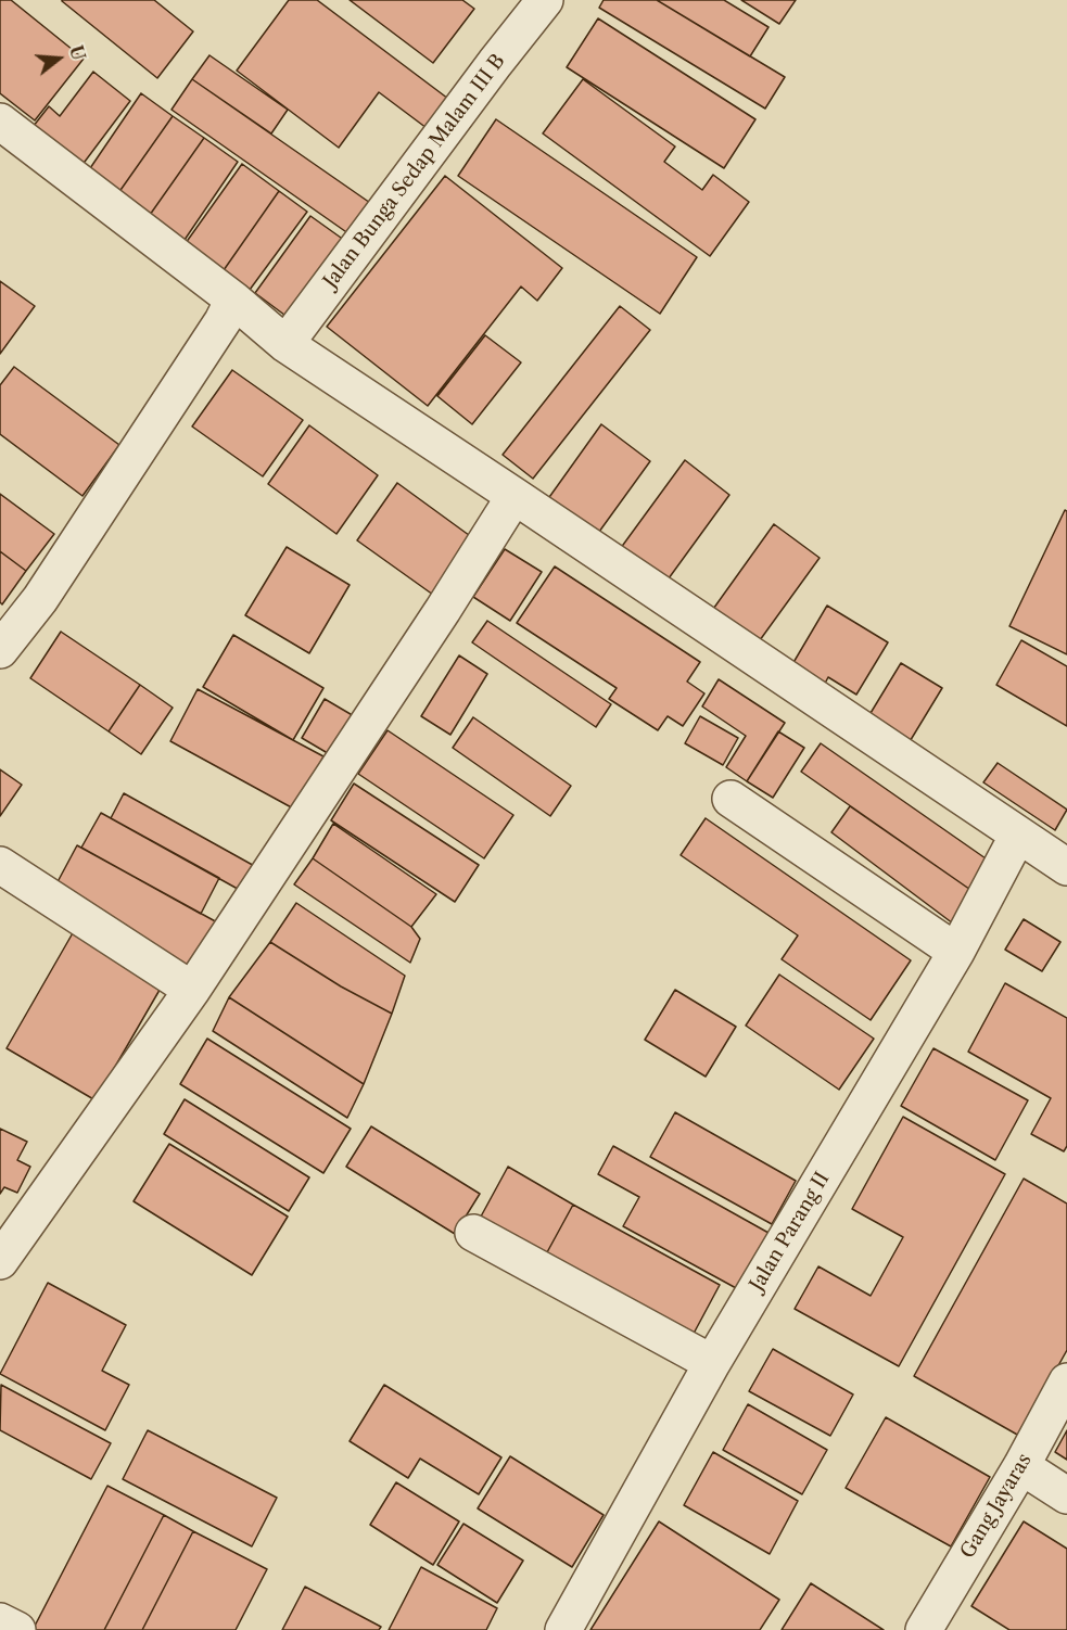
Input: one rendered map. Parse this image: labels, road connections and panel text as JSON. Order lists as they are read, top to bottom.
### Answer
{
  "streets": {
    "street": ["Jalan Bunga Sedap Malam III B", "Jalan Parang II", "Gang Jayaras"]
  },
  "north": "right"
}
